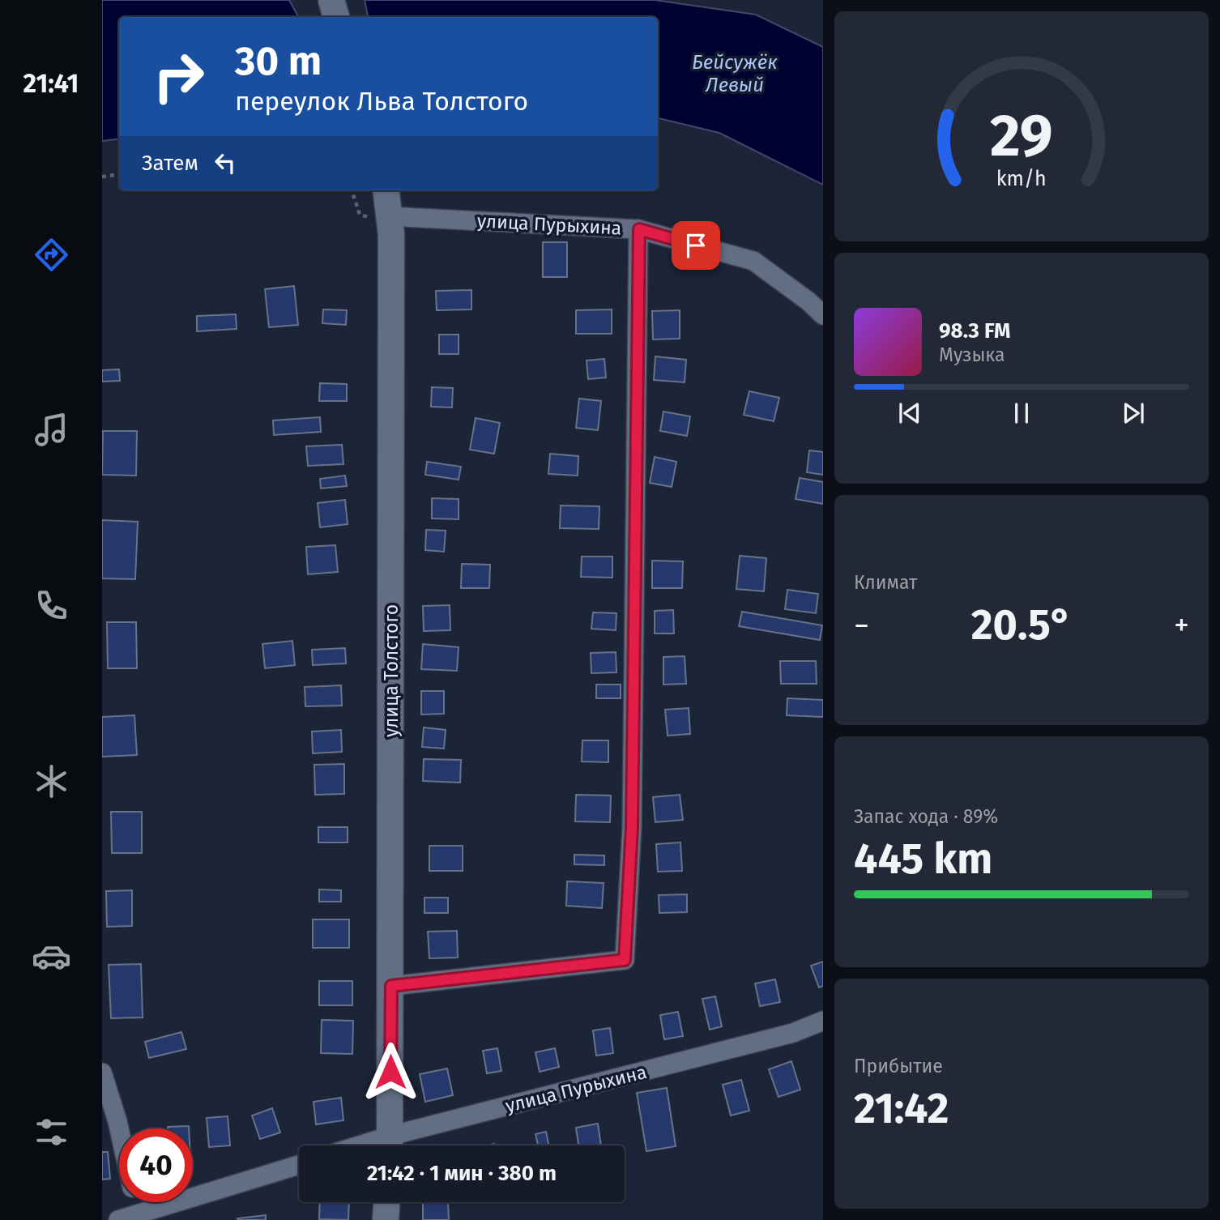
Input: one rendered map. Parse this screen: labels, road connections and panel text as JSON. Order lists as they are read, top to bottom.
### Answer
{
  "streets": {
    "street": ["улица Пурыхина", "улица Толстого"]
  },
  "crossings": [
    ["улица Пурыхина", "улица Толстого"]
  ],
  "water": ["Бейсужёк Левый"],
  "page": {
    "tabs": "21:41",
    "turn": ["30 m", "переулок Льва Толстого"],
    "then": "Затем",
    "song": ["98.3 FM", "Музыка"],
    "tile": [
      "Климат",
      ["Запас хода · 89%", "445 km"],
      ["Прибытие", "21:42"]
    ],
    "heat": ["−", "20.5°", "+"],
    "limit": "40",
    "trip": "21:42 · 1 мин · 380 m",
    "gauge": ["29", "km/h"]
  }
}
